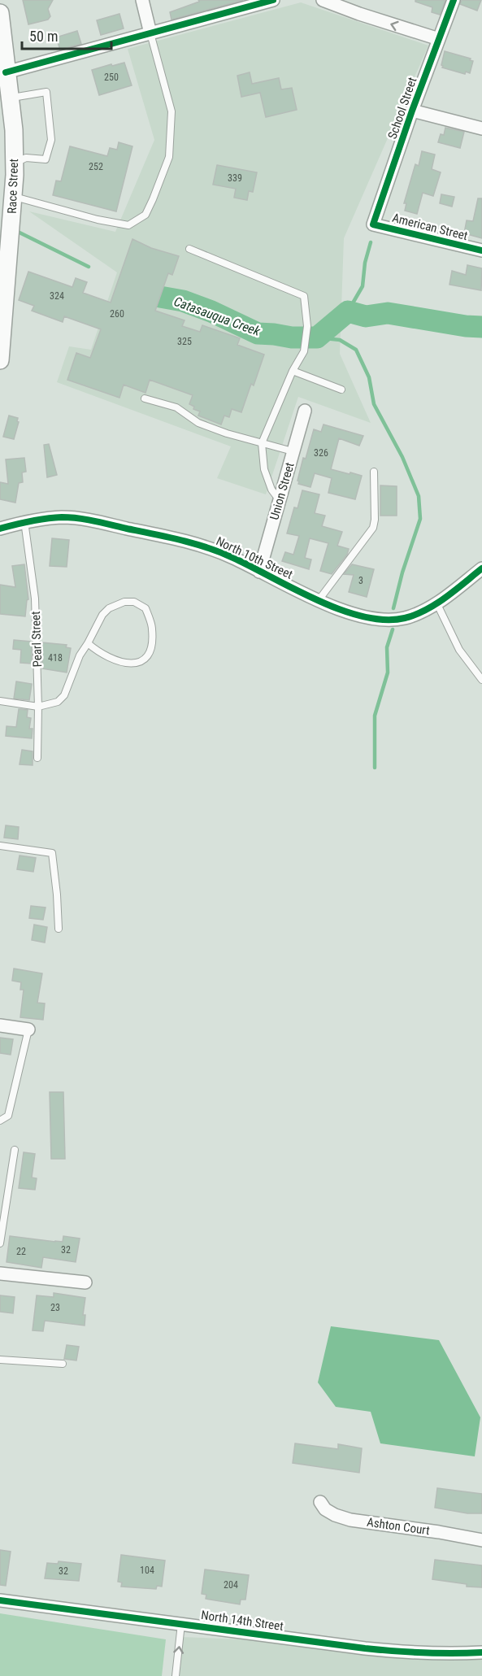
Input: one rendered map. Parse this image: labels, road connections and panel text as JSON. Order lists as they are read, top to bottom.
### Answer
{
  "streets": {
    "main road": ["Race Street"],
    "street": [
      "School Street",
      "American Street",
      "Union Street",
      "North 10th Street",
      "Ashton Court",
      "North 14th Street"
    ],
    "lane": ["Pearl Street"]
  },
  "crossings": [
    ["School Street", "American Street"],
    ["Union Street", "North 10th Street"],
    ["North 10th Street", "Pearl Street"]
  ],
  "water": ["Catasauqua Creek"],
  "house_numbers": [
    "250",
    "252",
    "339",
    "324",
    "260",
    "325",
    "326",
    "3",
    "418",
    "32",
    "22",
    "23",
    "104",
    "32",
    "204"
  ],
  "scale_bar": "50 m"
}
